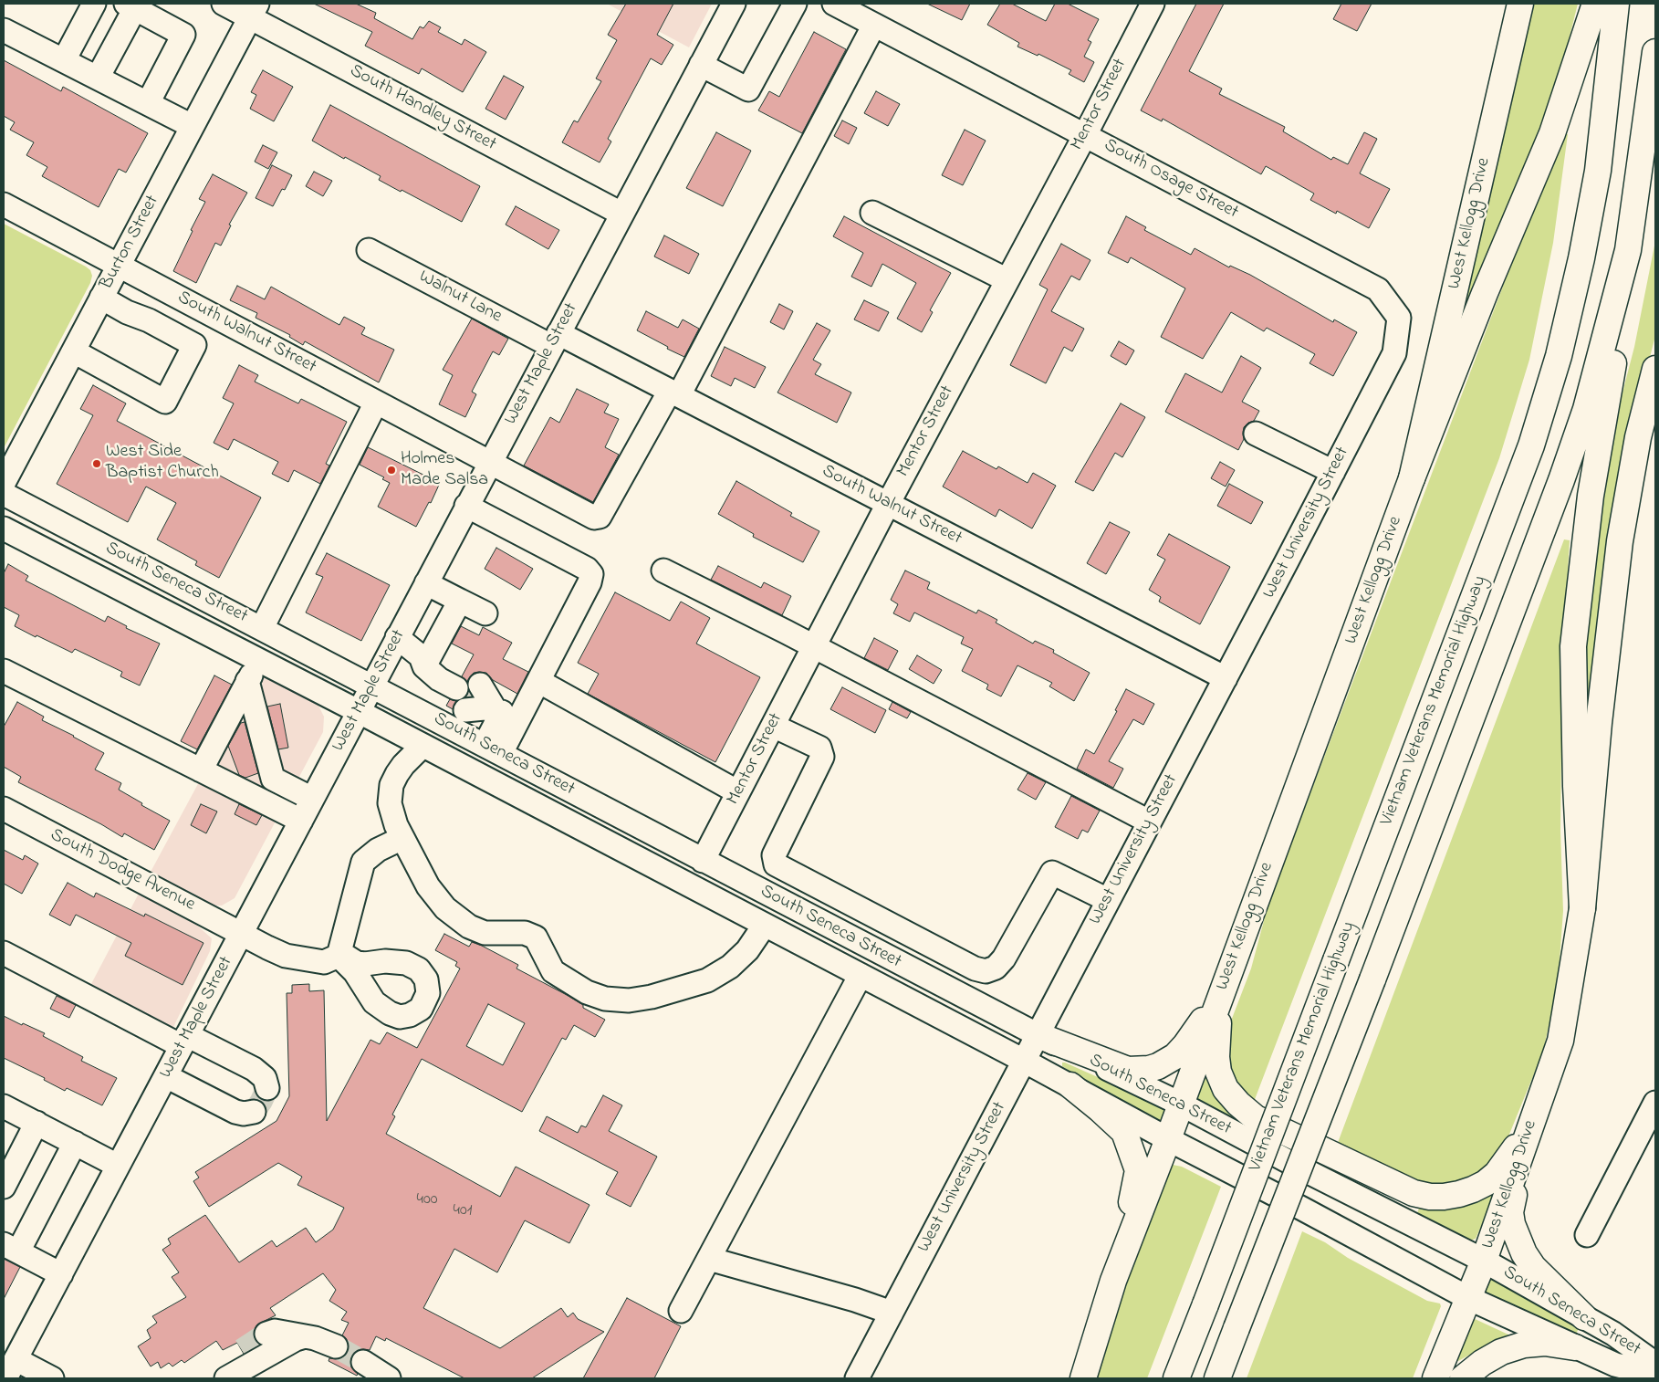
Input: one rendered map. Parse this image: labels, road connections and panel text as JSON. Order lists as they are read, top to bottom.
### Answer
{
  "streets": {
    "main road": ["West Kellogg Drive", "Vietnam Veterans Memorial Highway"],
    "street": [
      "Mentor Street",
      "South Handley Street",
      "South Osage Street",
      "Burton Street",
      "Walnut Lane",
      "South Walnut Street",
      "West Maple Street",
      "West University Street",
      "South Seneca Street",
      "South Dodge Avenue"
    ]
  },
  "crossings": [
    ["Mentor Street", "South Osage Street"],
    ["Mentor Street", "South Walnut Street"],
    ["Mentor Street", "South Seneca Street"],
    ["South Handley Street", "Burton Street"],
    ["South Handley Street", "West Maple Street"],
    ["South Osage Street", "West University Street"],
    ["West Kellogg Drive", "South Seneca Street"],
    ["Burton Street", "South Walnut Street"],
    ["Walnut Lane", "South Walnut Street"],
    ["Walnut Lane", "West Maple Street"],
    ["South Walnut Street", "West Maple Street"],
    ["South Walnut Street", "West University Street"],
    ["West Maple Street", "South Seneca Street"],
    ["West Maple Street", "South Dodge Avenue"],
    ["West University Street", "South Seneca Street"]
  ],
  "places": ["West Side Baptist Church", "Holmes Made Salsa"],
  "house_numbers": ["400", "401"]
}
